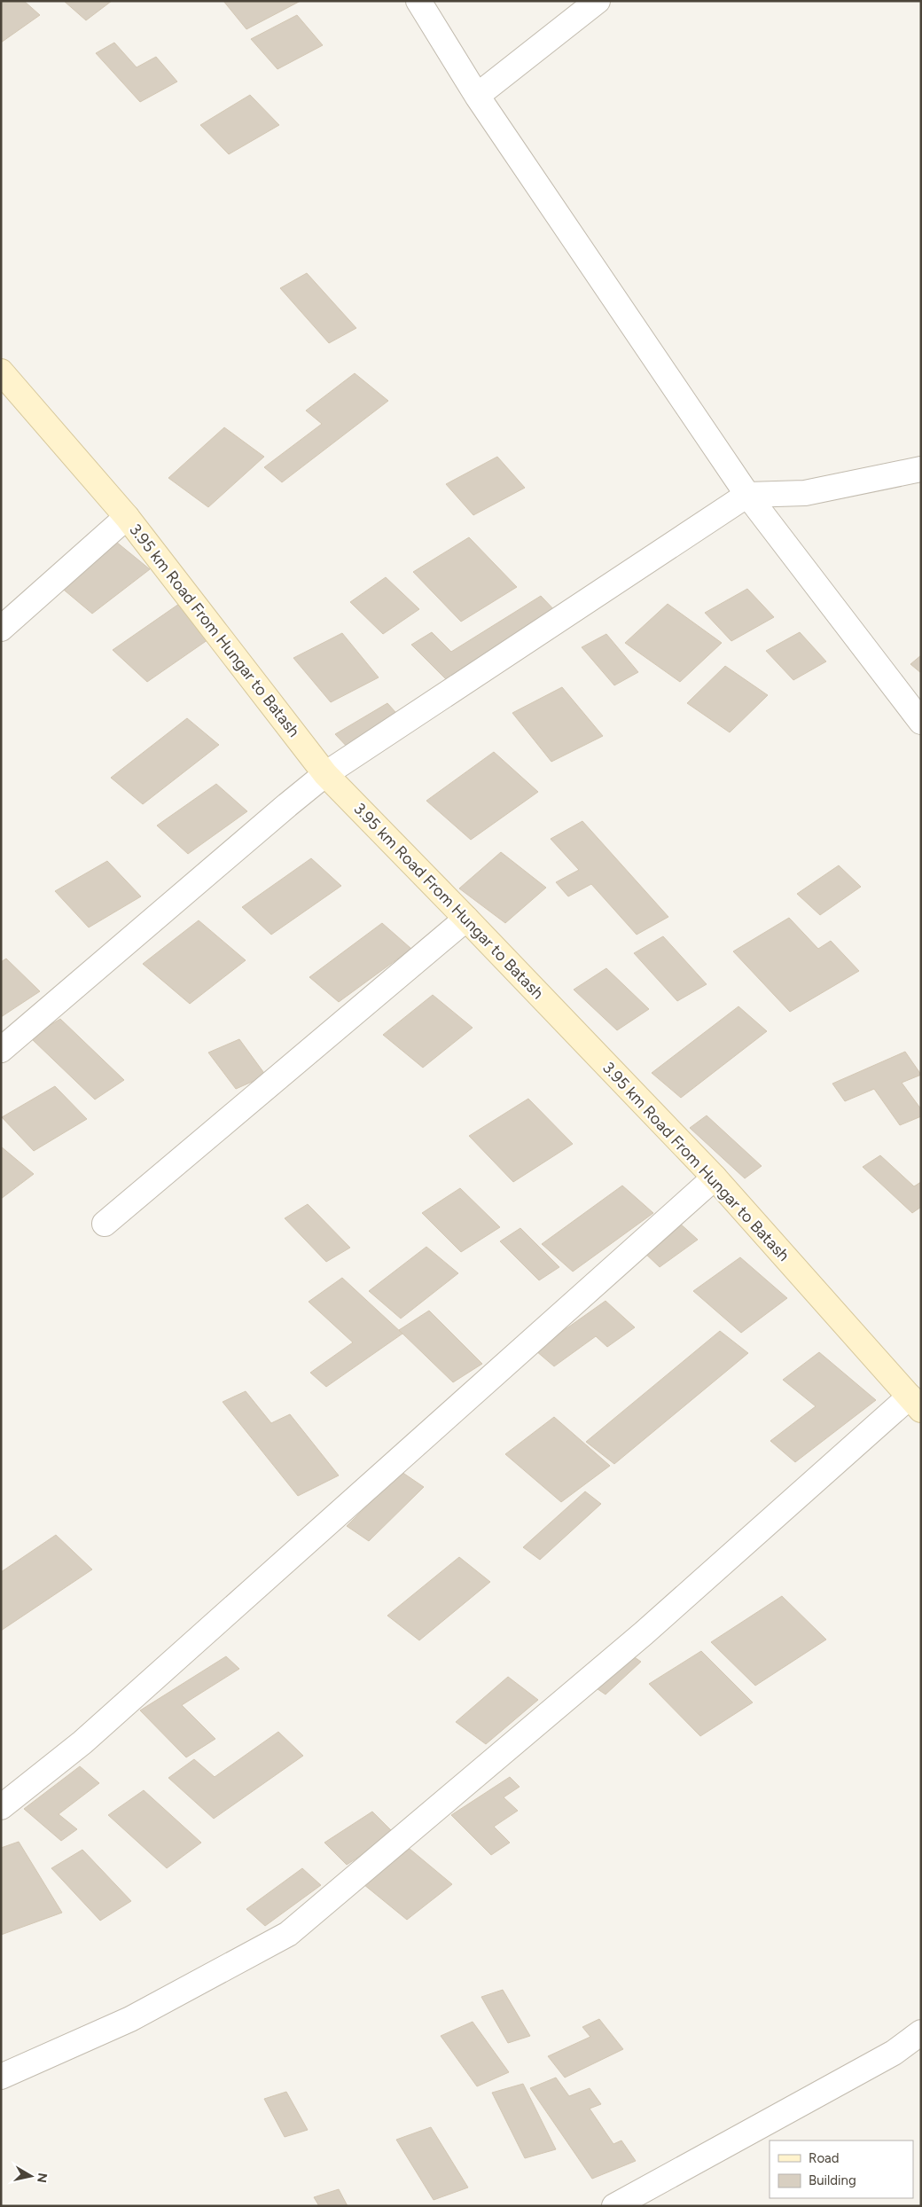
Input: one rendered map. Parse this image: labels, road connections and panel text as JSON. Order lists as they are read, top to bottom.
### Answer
{
  "streets": {
    "street": ["3.95 km Road From Hungar to Batash"]
  },
  "legend": ["Road", "Building"],
  "north": "right"
}
